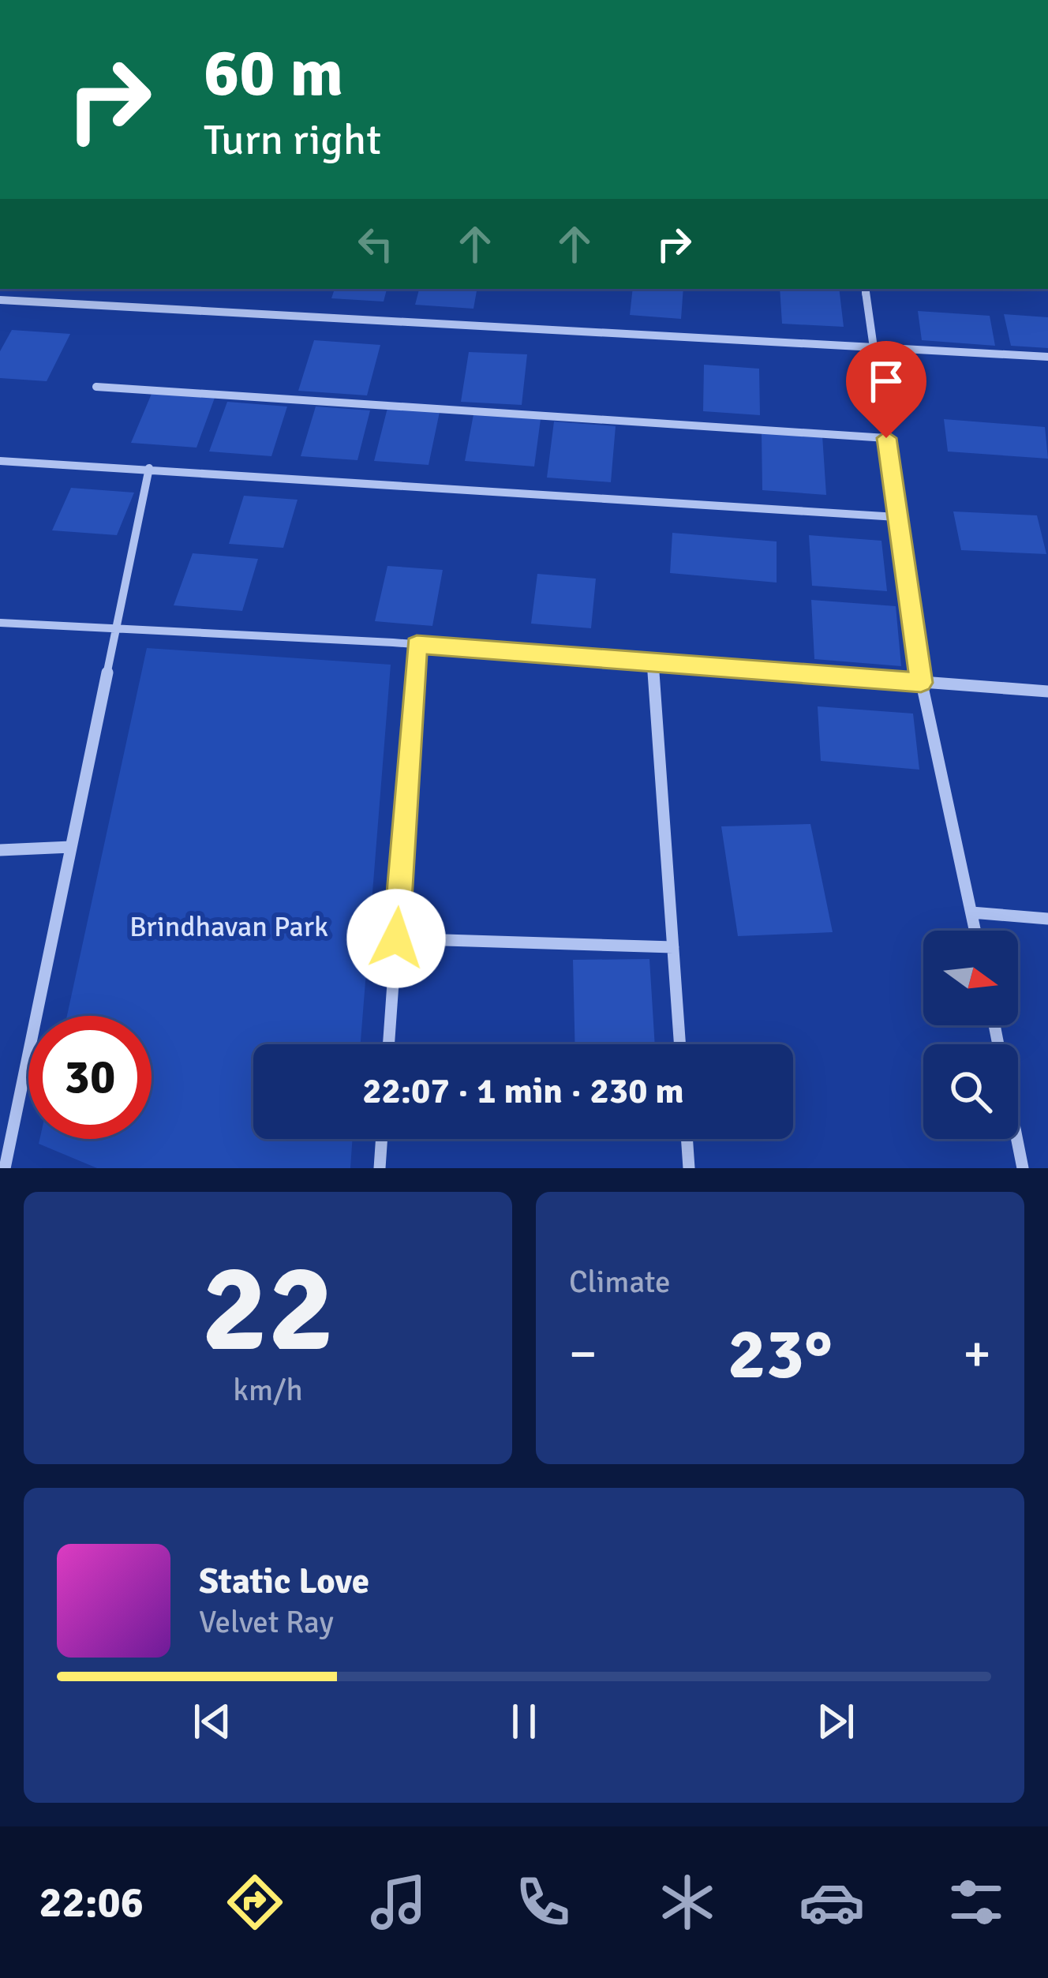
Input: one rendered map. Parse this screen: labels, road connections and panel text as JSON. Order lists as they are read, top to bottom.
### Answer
{
  "parks": ["Brindhavan Park"],
  "north": "right",
  "page": {
    "turn": ["60 m", "Turn right"],
    "limit": "30",
    "trip": "22:07 · 1 min · 230 m",
    "tile": [
      ["22", "km/h"],
      "Climate"
    ],
    "heat": ["−", "23°", "+"],
    "song": ["Static Love", "Velvet Ray"],
    "tabs": "22:06"
  }
}
